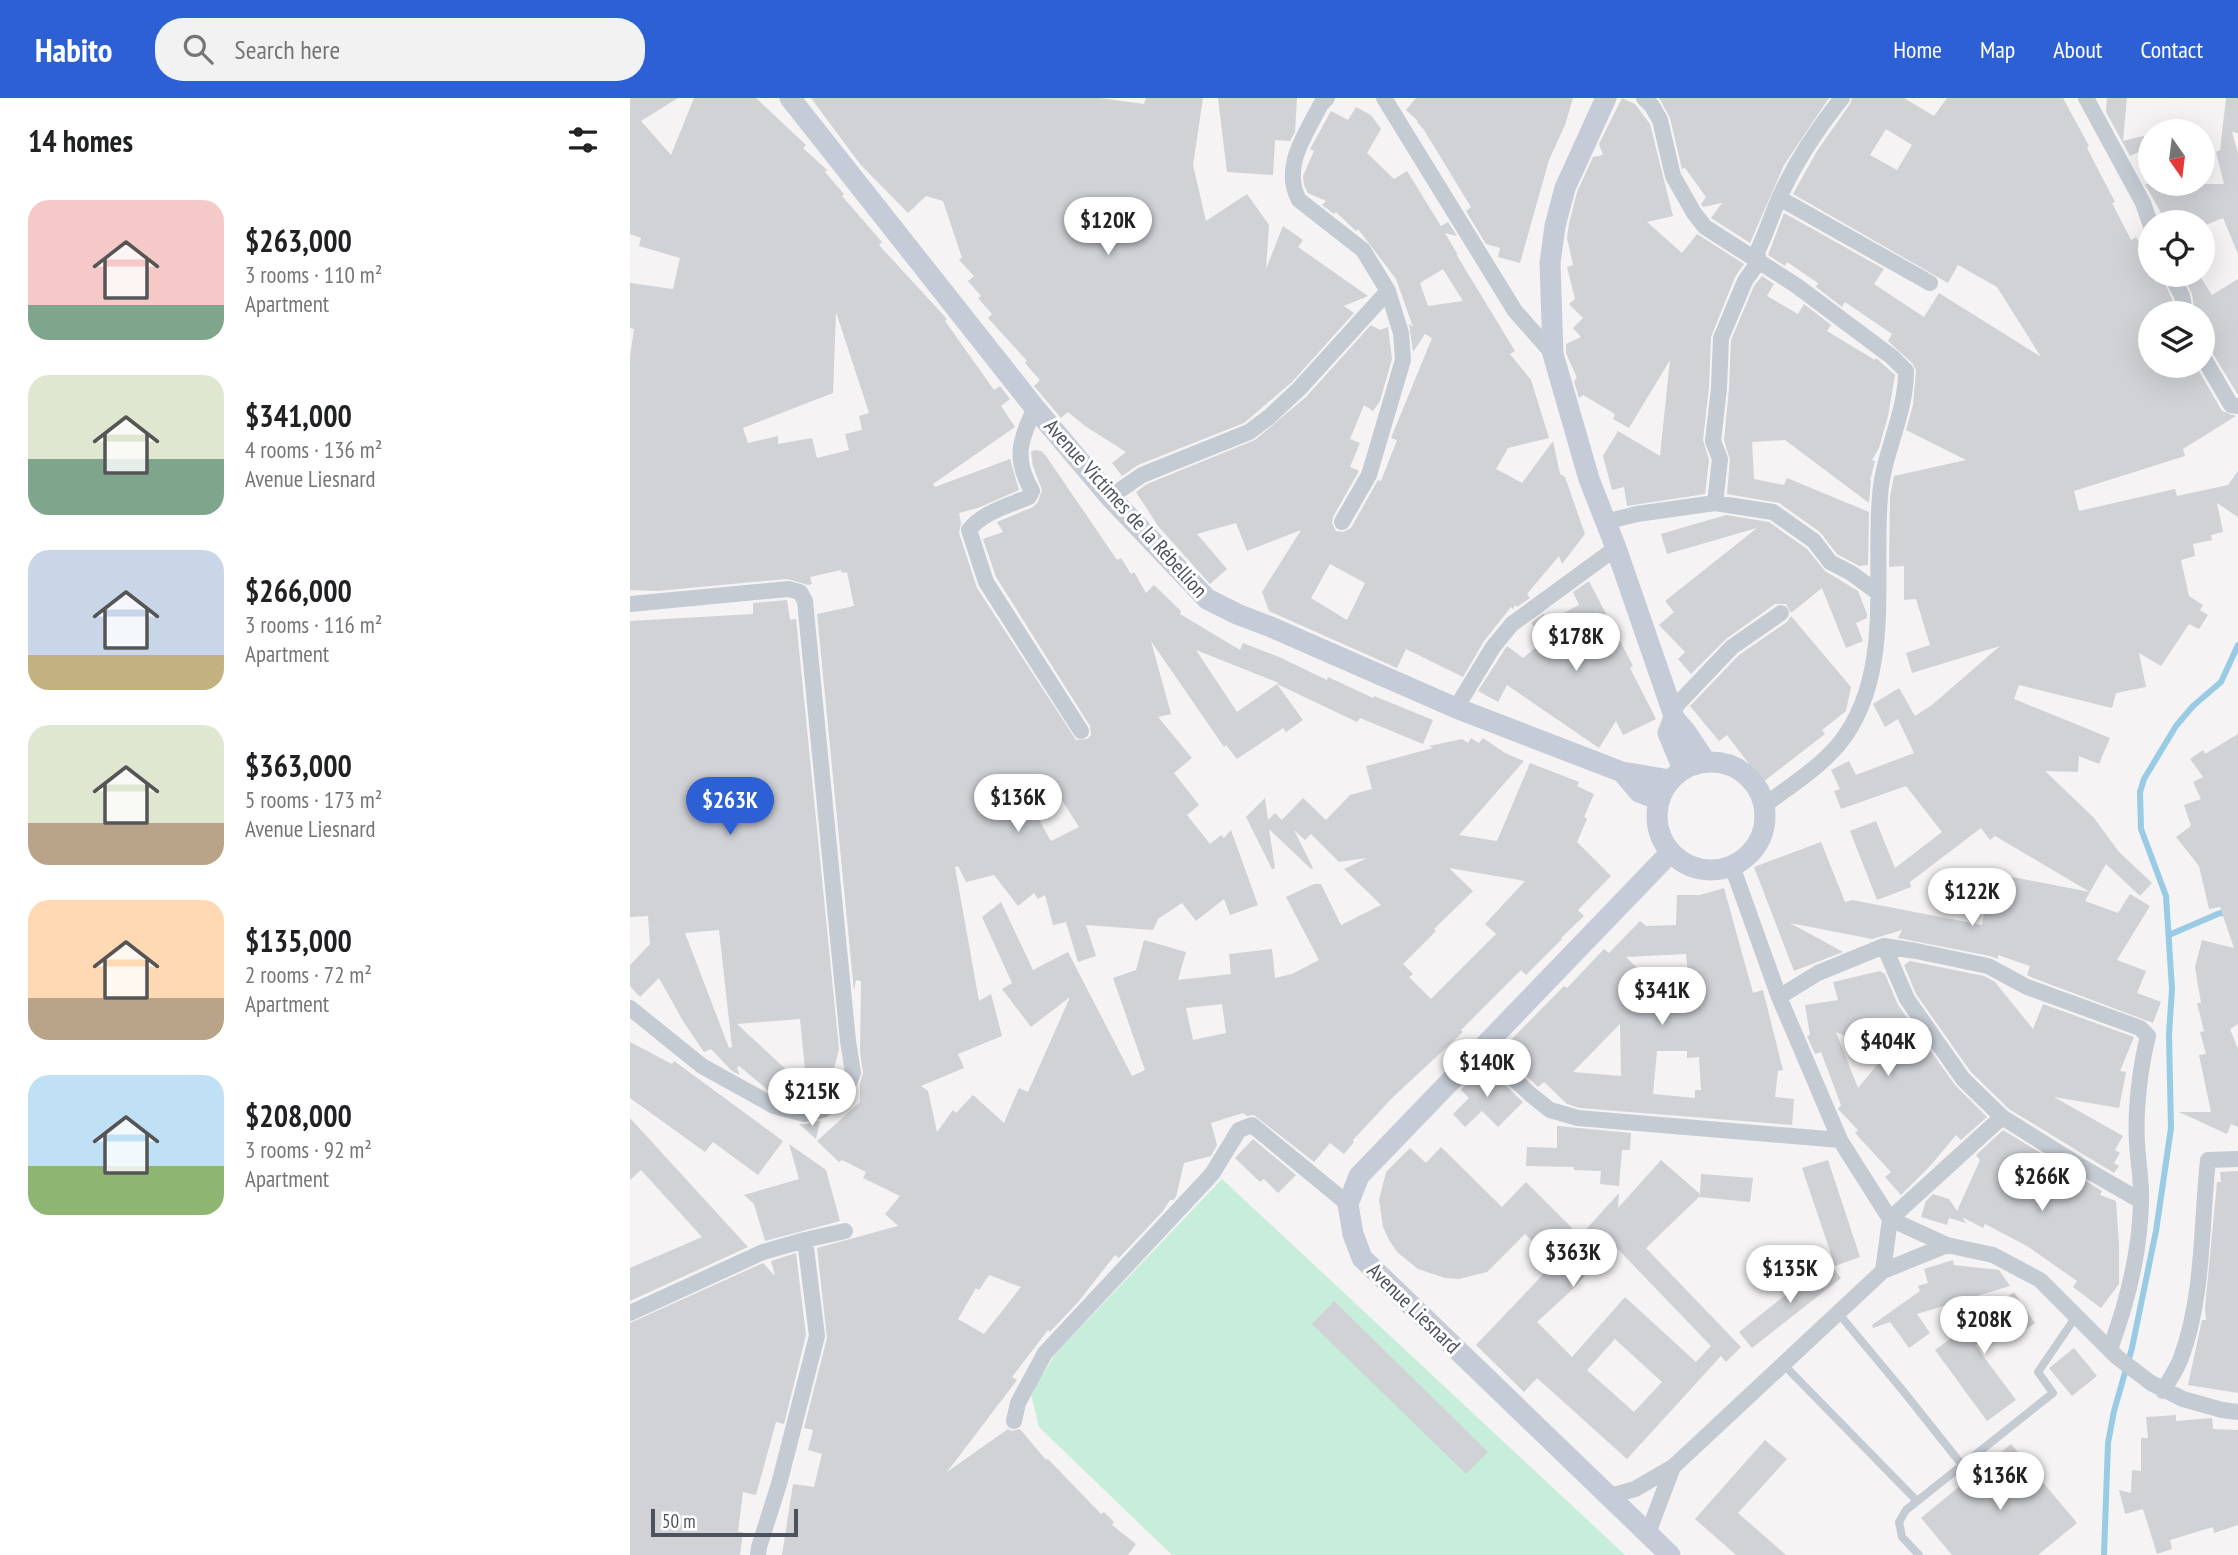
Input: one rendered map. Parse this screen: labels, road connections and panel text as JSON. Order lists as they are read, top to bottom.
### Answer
{
  "streets": {
    "street": ["Avenue Victimes de la Rébellion", "Avenue Liesnard"]
  },
  "scale_bar": "50 m",
  "north": "bottom",
  "page": {
    "header": "Habito",
    "search": "Search here",
    "nav": [
      "Home",
      "Map",
      "About",
      "Contact"
    ],
    "heading": "14 homes",
    "list": [
      {
        "name": "$263,000",
        "note": "3 rooms · 110 m² · Apartment"
      },
      {
        "name": "$341,000",
        "note": "4 rooms · 136 m² · Avenue Liesnard"
      },
      {
        "name": "$266,000",
        "note": "3 rooms · 116 m² · Apartment"
      },
      {
        "name": "$363,000",
        "note": "5 rooms · 173 m² · Avenue Liesnard"
      },
      {
        "name": "$135,000",
        "note": "2 rooms · 72 m² · Apartment"
      },
      {
        "name": "$208,000",
        "note": "3 rooms · 92 m² · Apartment"
      }
    ],
    "price": [
      "$120K",
      "$178K",
      "$136K",
      "$263K",
      "$122K",
      "$341K",
      "$404K",
      "$140K",
      "$215K",
      "$266K",
      "$363K",
      "$135K",
      "$208K",
      "$136K"
    ],
    "scale": "50 m"
  }
}
